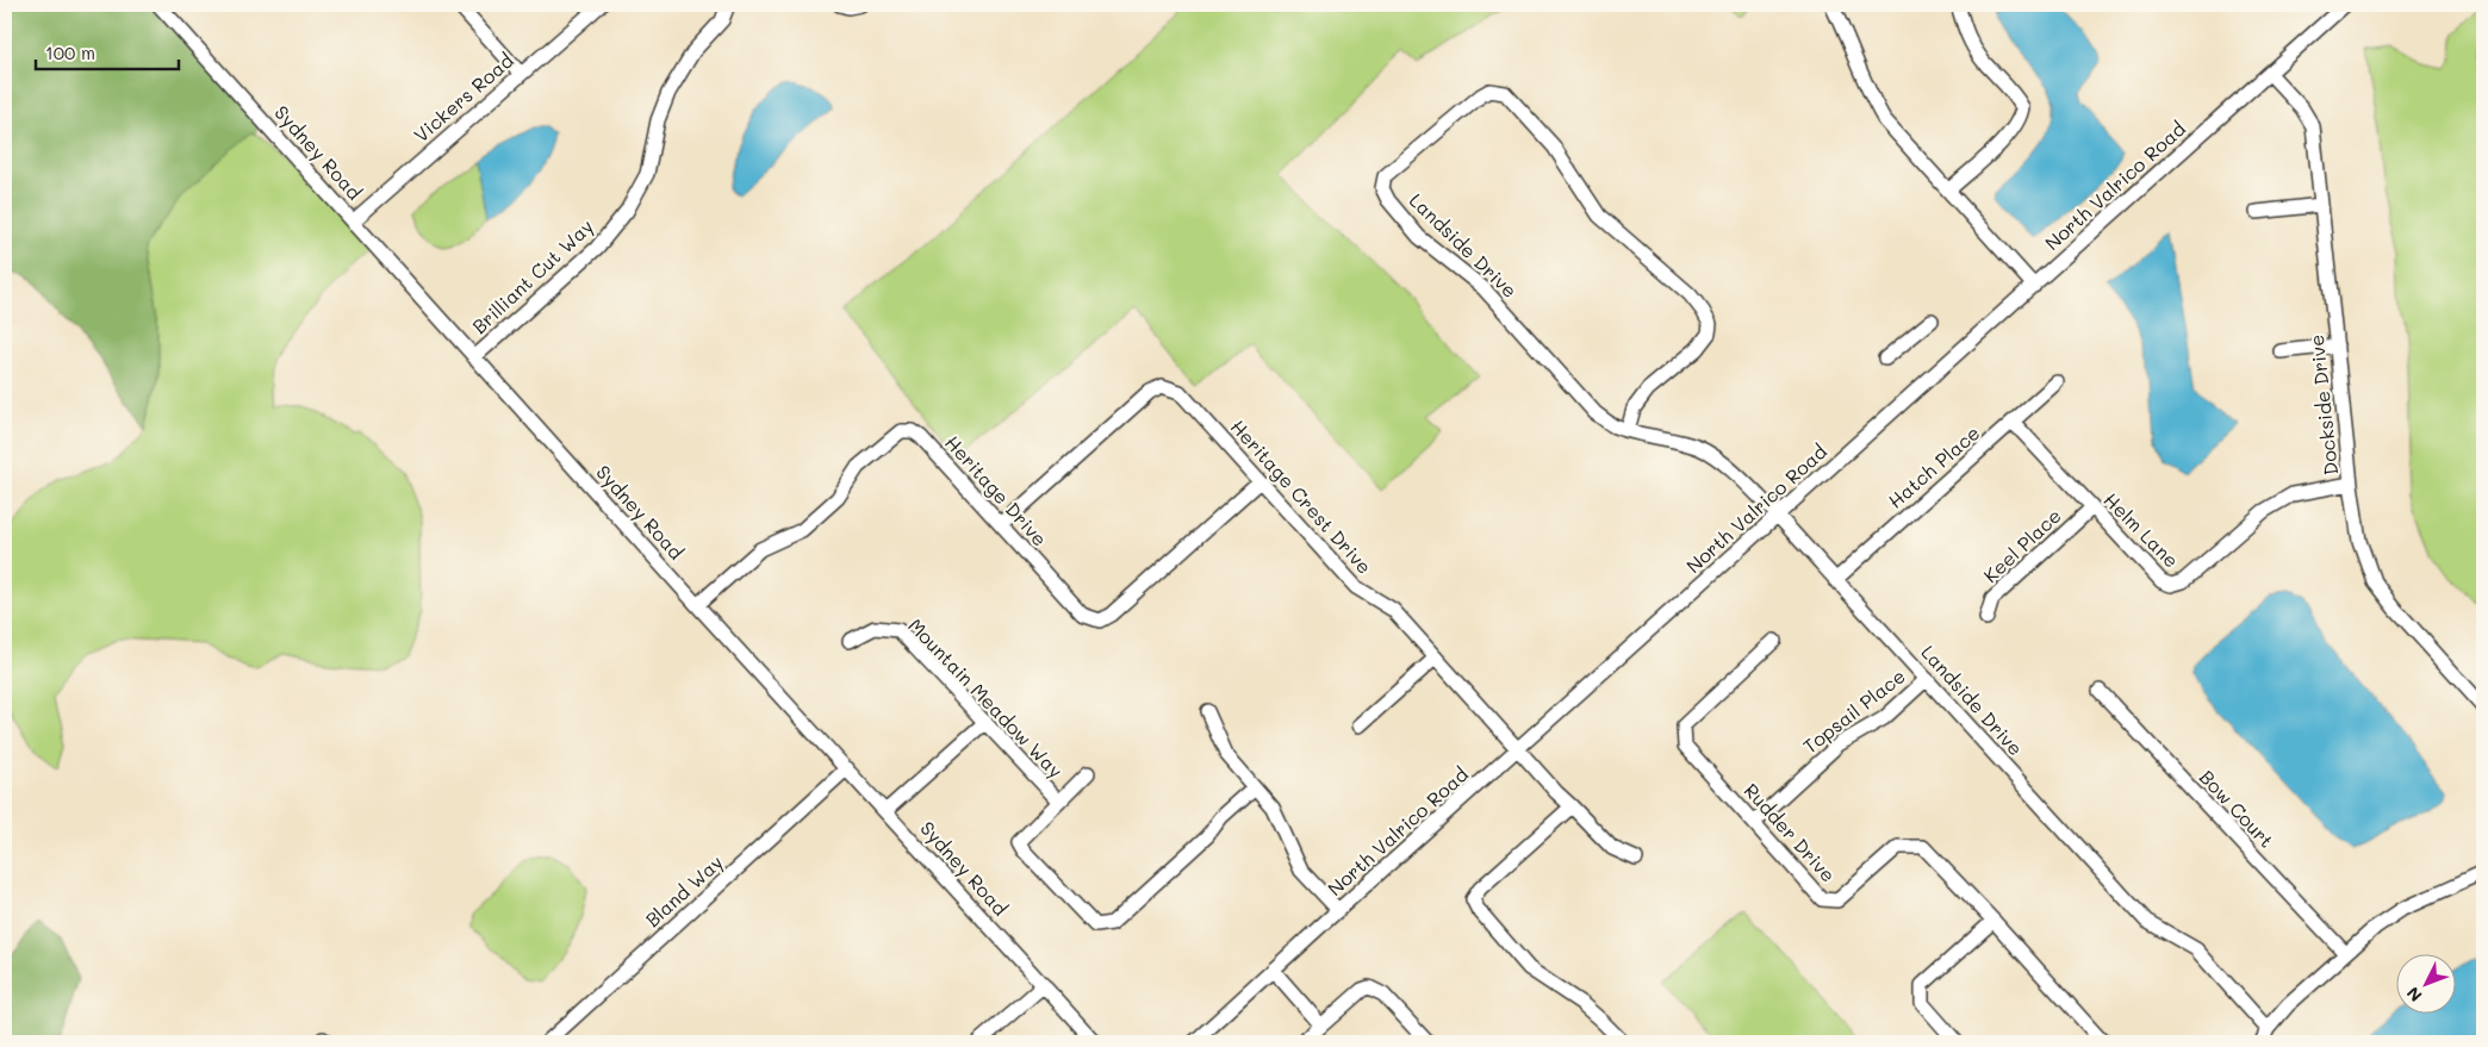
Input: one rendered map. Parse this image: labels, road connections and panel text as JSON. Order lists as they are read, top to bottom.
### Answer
{
  "streets": {
    "street": [
      "Vickers Road",
      "Sydney Road",
      "North Valrico Road",
      "Landside Drive",
      "Brilliant Cut Way",
      "Dockside Drive",
      "Hatch Place",
      "Heritage Drive",
      "Heritage Crest Drive",
      "Helm Lane",
      "Keel Place",
      "Mountain Meadow Way",
      "Topsail Place",
      "Bow Court",
      "Rudder Drive",
      "Bland Way"
    ]
  },
  "crossings": [
    ["Vickers Road", "Sydney Road"],
    ["Sydney Road", "Brilliant Cut Way"],
    ["Sydney Road", "Heritage Drive"],
    ["Sydney Road", "Bland Way"],
    ["North Valrico Road", "Landside Drive"],
    ["North Valrico Road", "Dockside Drive"],
    ["North Valrico Road", "Heritage Crest Drive"],
    ["Landside Drive", "Hatch Place"],
    ["Landside Drive", "Topsail Place"],
    ["Dockside Drive", "Helm Lane"],
    ["Hatch Place", "Helm Lane"],
    ["Heritage Drive", "Heritage Crest Drive"],
    ["Helm Lane", "Keel Place"],
    ["Topsail Place", "Rudder Drive"]
  ],
  "scale_bar": "100 m",
  "north": "bottom left"
}
